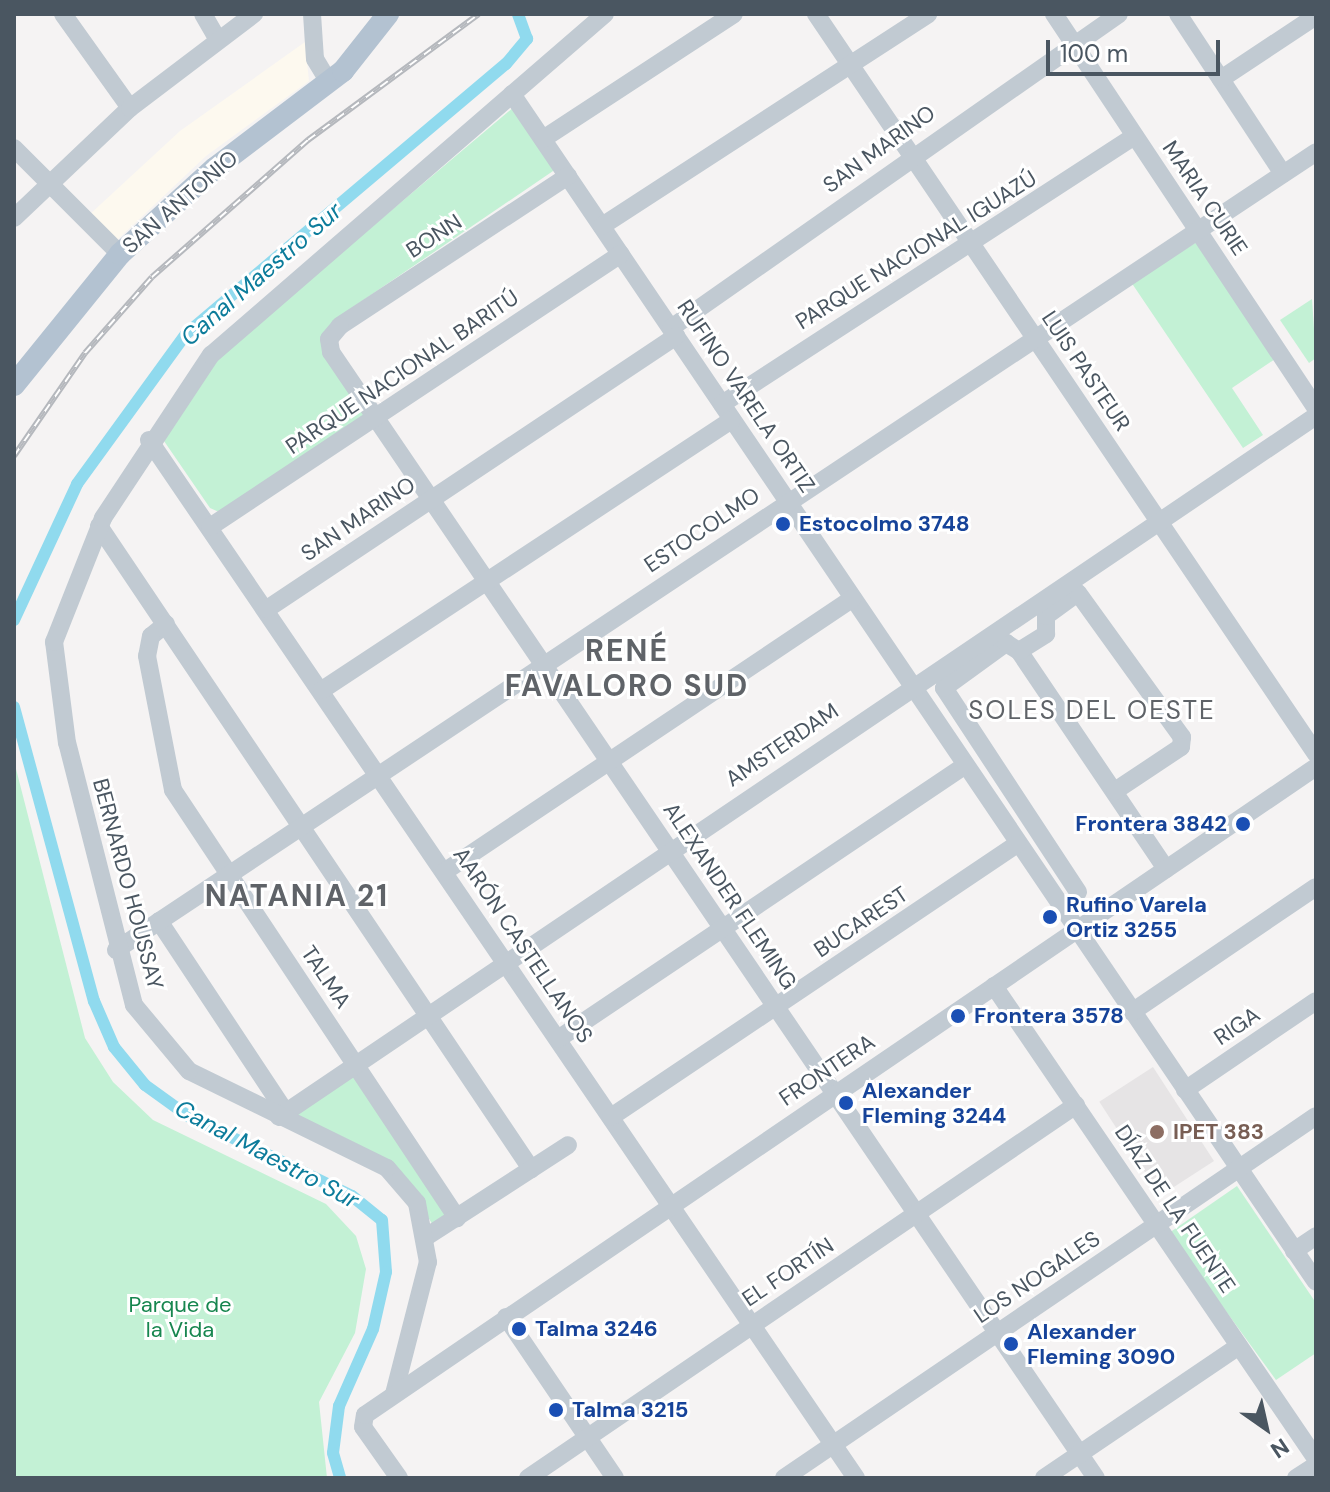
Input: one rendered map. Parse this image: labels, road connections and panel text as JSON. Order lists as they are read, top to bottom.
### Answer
{
  "streets": {
    "main road": ["SAN ANTONIO"],
    "street": [
      "SAN MARINO",
      "MARIA CURIE",
      "BONN",
      "PARQUE NACIONAL IGUAZÚ",
      "LUIS PASTEUR",
      "PARQUE NACIONAL BARITÚ",
      "RUFINO VARELA ORTIZ",
      "ESTOCOLMO",
      "AMSTERDAM",
      "BERNARDO HOUSSAY",
      "ALEXANDER FLEMING",
      "BUCAREST",
      "AARÓN CASTELLANOS",
      "TALMA",
      "RIGA",
      "FRONTERA",
      "DÍAZ DE LA FUENTE",
      "EL FORTÍN",
      "LOS NOGALES"
    ]
  },
  "crossings": [
    ["SAN MARINO", "MARIA CURIE"],
    ["SAN MARINO", "LUIS PASTEUR"],
    ["SAN MARINO", "RUFINO VARELA ORTIZ"],
    ["SAN MARINO", "ALEXANDER FLEMING"],
    ["SAN MARINO", "AARÓN CASTELLANOS"],
    ["MARIA CURIE", "PARQUE NACIONAL IGUAZÚ"],
    ["MARIA CURIE", "ESTOCOLMO"],
    ["BONN", "RUFINO VARELA ORTIZ"],
    ["BONN", "ALEXANDER FLEMING"],
    ["PARQUE NACIONAL IGUAZÚ", "LUIS PASTEUR"],
    ["PARQUE NACIONAL IGUAZÚ", "RUFINO VARELA ORTIZ"],
    ["PARQUE NACIONAL IGUAZÚ", "ALEXANDER FLEMING"],
    ["PARQUE NACIONAL IGUAZÚ", "AARÓN CASTELLANOS"],
    ["LUIS PASTEUR", "ESTOCOLMO"],
    ["LUIS PASTEUR", "AMSTERDAM"],
    ["PARQUE NACIONAL BARITÚ", "RUFINO VARELA ORTIZ"],
    ["PARQUE NACIONAL BARITÚ", "ALEXANDER FLEMING"],
    ["PARQUE NACIONAL BARITÚ", "AARÓN CASTELLANOS"],
    ["RUFINO VARELA ORTIZ", "ESTOCOLMO"],
    ["RUFINO VARELA ORTIZ", "AMSTERDAM"],
    ["RUFINO VARELA ORTIZ", "BERNARDO HOUSSAY"],
    ["RUFINO VARELA ORTIZ", "BUCAREST"],
    ["RUFINO VARELA ORTIZ", "RIGA"],
    ["RUFINO VARELA ORTIZ", "FRONTERA"],
    ["RUFINO VARELA ORTIZ", "LOS NOGALES"],
    ["ESTOCOLMO", "BERNARDO HOUSSAY"],
    ["ESTOCOLMO", "ALEXANDER FLEMING"],
    ["ESTOCOLMO", "AARÓN CASTELLANOS"],
    ["ESTOCOLMO", "TALMA"],
    ["AMSTERDAM", "BERNARDO HOUSSAY"],
    ["AMSTERDAM", "ALEXANDER FLEMING"],
    ["AMSTERDAM", "AARÓN CASTELLANOS"],
    ["AMSTERDAM", "TALMA"],
    ["BERNARDO HOUSSAY", "AARÓN CASTELLANOS"],
    ["BERNARDO HOUSSAY", "FRONTERA"],
    ["ALEXANDER FLEMING", "BUCAREST"],
    ["ALEXANDER FLEMING", "FRONTERA"],
    ["ALEXANDER FLEMING", "EL FORTÍN"],
    ["ALEXANDER FLEMING", "LOS NOGALES"],
    ["BUCAREST", "AARÓN CASTELLANOS"],
    ["AARÓN CASTELLANOS", "FRONTERA"],
    ["AARÓN CASTELLANOS", "EL FORTÍN"],
    ["AARÓN CASTELLANOS", "LOS NOGALES"],
    ["FRONTERA", "DÍAZ DE LA FUENTE"],
    ["DÍAZ DE LA FUENTE", "EL FORTÍN"],
    ["DÍAZ DE LA FUENTE", "LOS NOGALES"]
  ],
  "districts": ["RENÉ FAVALORO SUD", "SOLES DEL OESTE", "NATANIA 21"],
  "water": ["Canal Maestro Sur"],
  "parks": ["Parque de la Vida"],
  "places": [
    "Estocolmo 3748",
    "Frontera 3842",
    "Rufino Varela Ortiz 3255",
    "Frontera 3578",
    "Alexander Fleming 3244",
    "IPET 383",
    "Talma 3246",
    "Alexander Fleming 3090",
    "Talma 3215"
  ],
  "scale_bar": "100 m",
  "north": "bottom right"
}
